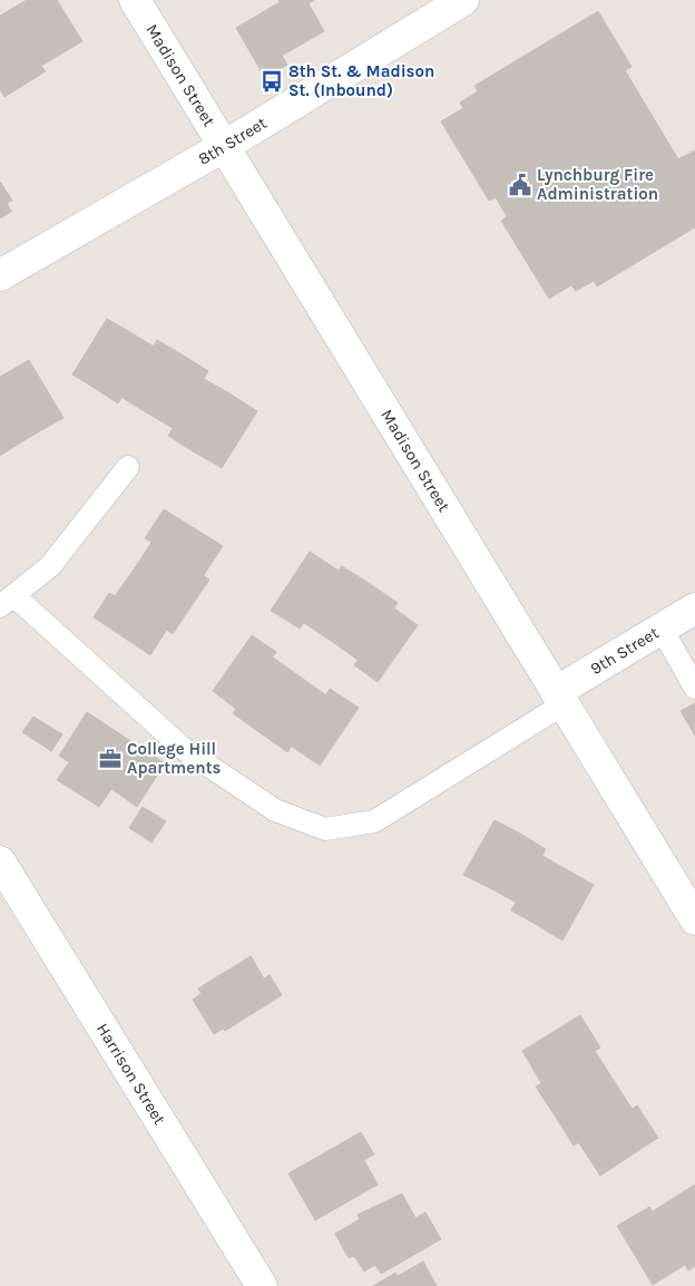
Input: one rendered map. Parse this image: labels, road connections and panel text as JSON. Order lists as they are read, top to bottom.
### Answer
{
  "streets": {
    "street": [
      "Madison Street",
      "8th Street",
      "9th Street",
      "Harrison Street"
    ]
  },
  "crossings": [
    ["Madison Street", "8th Street"],
    ["Madison Street", "9th Street"]
  ],
  "places": {
    "bus stop": ["8th St. & Madison St. (Inbound)"],
    "public building": ["Lynchburg Fire Administration"],
    "office": ["College Hill Apartments"]
  }
}
